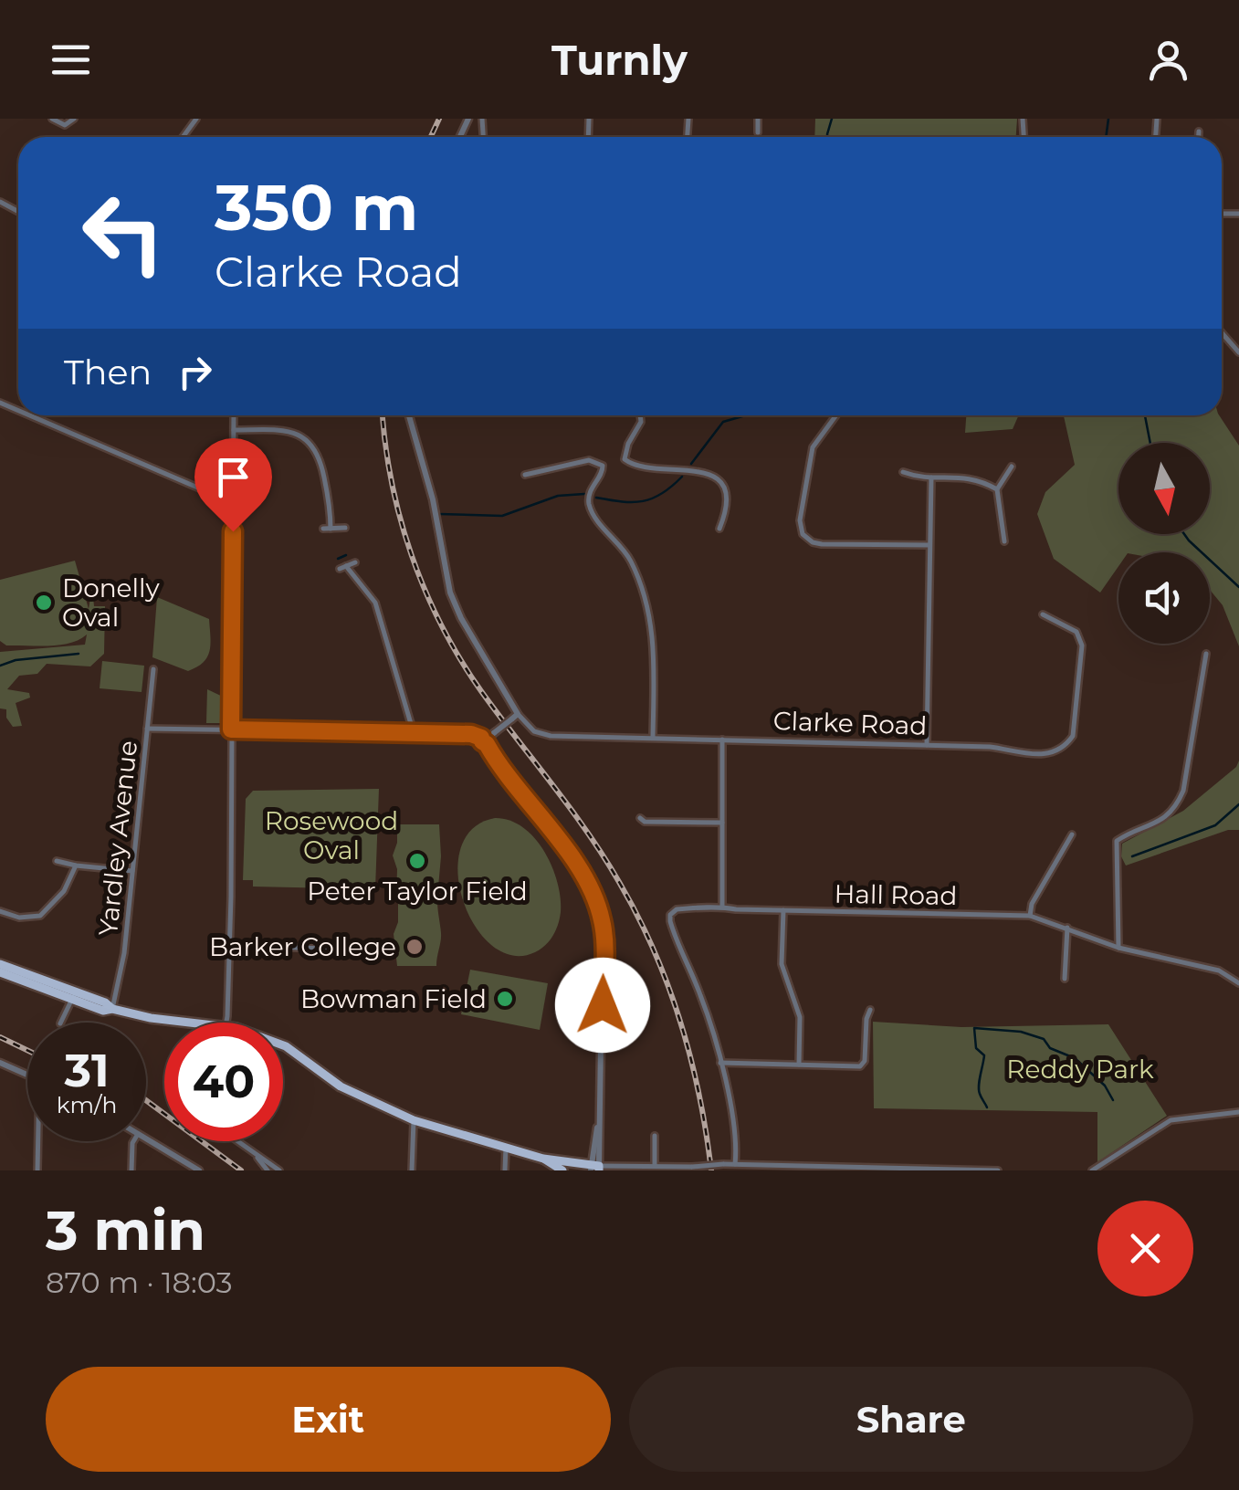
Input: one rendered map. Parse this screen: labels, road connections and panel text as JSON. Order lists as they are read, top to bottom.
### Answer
{
  "streets": {
    "street": ["Clarke Road", "Yardley Avenue", "Hall Road"]
  },
  "parks": ["Rosewood Oval", "Reddy Park"],
  "places": [
    "Donelly Oval",
    "Peter Taylor Field",
    "Barker College",
    "Bowman Field"
  ],
  "north": "bottom",
  "page": {
    "header": "Turnly",
    "turn": ["350 m", "Clarke Road"],
    "then": "Then",
    "speed": "31 km/h",
    "limit": "40",
    "heading": ["3 min", "870 m · 18:03"],
    "buttons": ["Exit", "Share"]
  }
}
